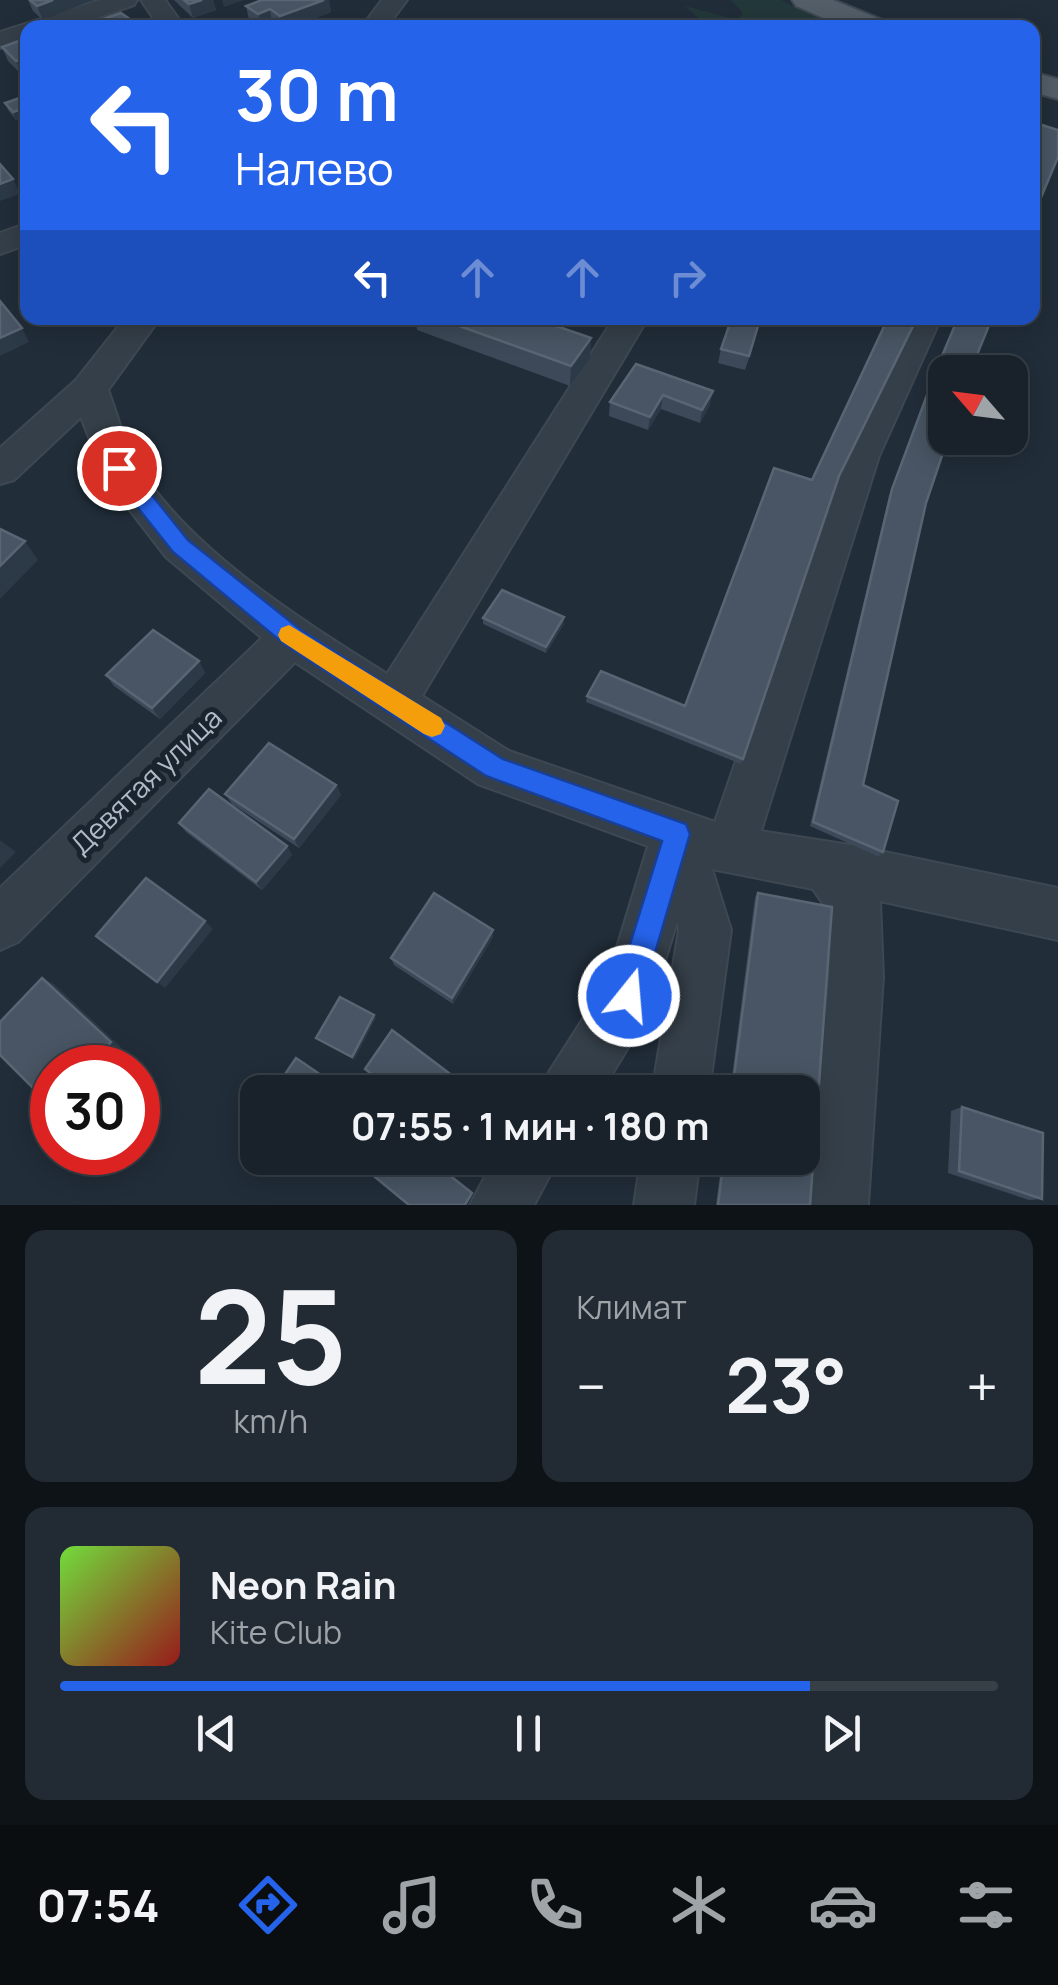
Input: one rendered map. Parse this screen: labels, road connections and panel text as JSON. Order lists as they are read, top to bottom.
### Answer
{
  "streets": {
    "street": ["Девятая улица"]
  },
  "north": "top left",
  "page": {
    "turn": ["30 m", "Налево"],
    "limit": "30",
    "trip": "07:55 · 1 мин · 180 m",
    "tile": [
      ["25", "km/h"],
      "Климат"
    ],
    "heat": ["−", "23°", "+"],
    "song": ["Neon Rain", "Kite Club"],
    "tabs": "07:54"
  }
}
